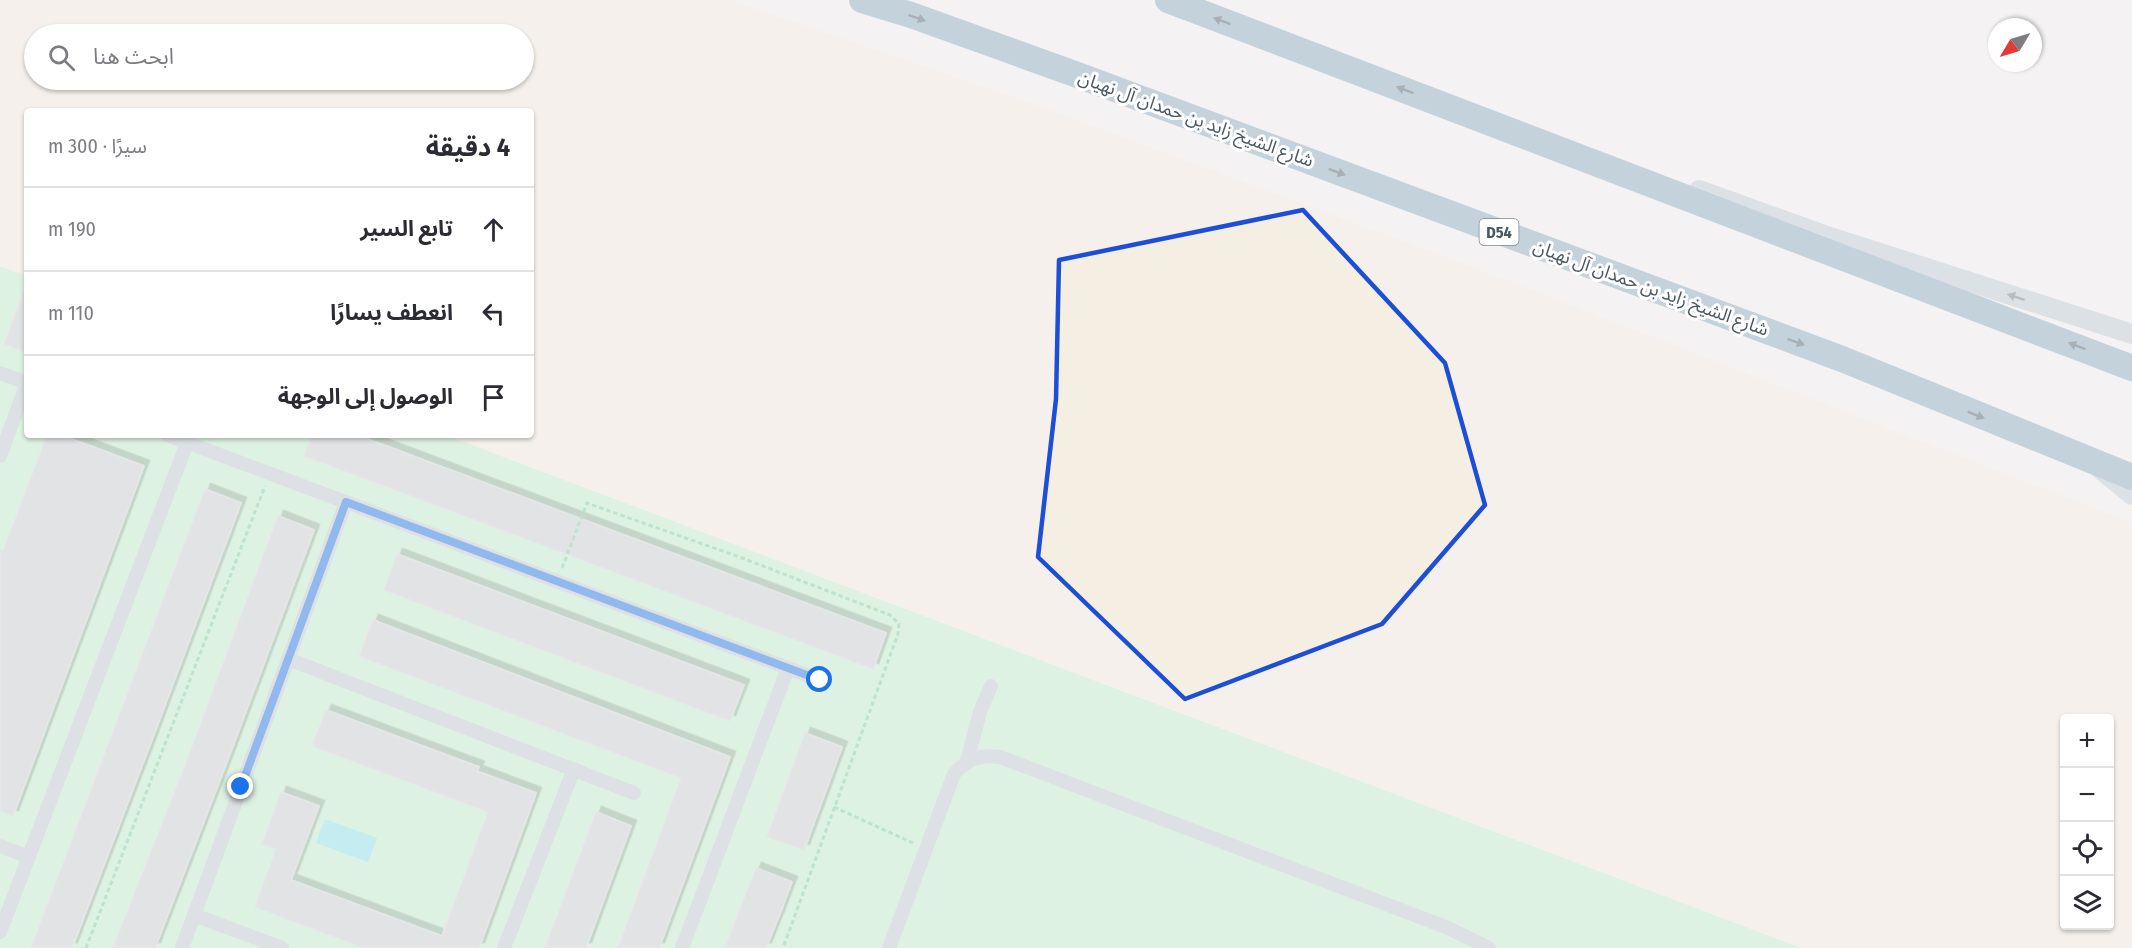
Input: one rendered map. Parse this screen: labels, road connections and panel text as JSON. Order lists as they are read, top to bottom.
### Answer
{
  "streets": {
    "highway": ["شارع الشيخ زايد بن حمدان آل نهيان", "D54"]
  },
  "north": "bottom left",
  "page": {
    "search": "ابحث هنا",
    "heading": ["4 دقيقة", "سيرًا · 300 m"],
    "list": [
      ["تابع السير", "190 m"],
      ["انعطف يسارًا", "110 m"],
      "الوصول إلى الوجهة"
    ],
    "map_buttons": ["+", "−"]
  }
}
